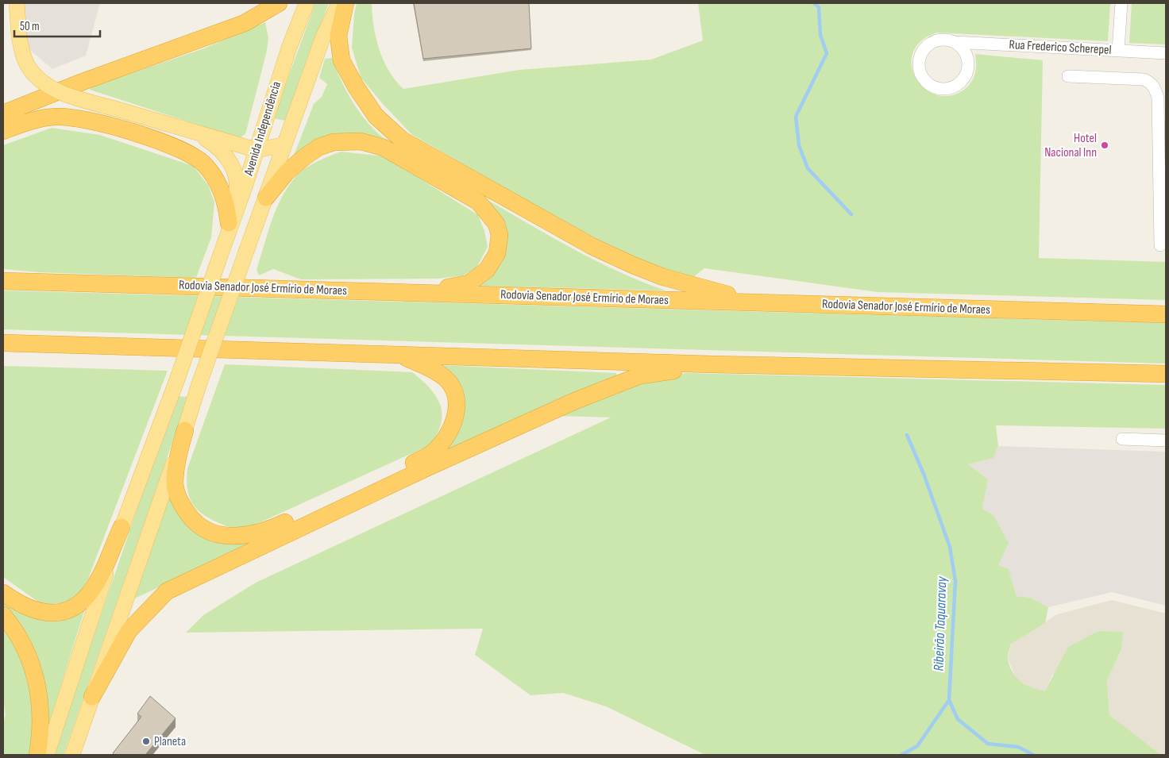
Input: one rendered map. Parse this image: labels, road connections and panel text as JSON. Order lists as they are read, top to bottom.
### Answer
{
  "streets": {
    "highway": ["Rodovia Senador José Ermírio de Moraes"],
    "main road": ["Avenida Independência"],
    "street": ["Rua Frederico Scherepel"]
  },
  "water": ["Ribeirão Taquaravay"],
  "places": ["Hotel Nacional Inn", "Planeta"],
  "scale_bar": "50 m"
}
